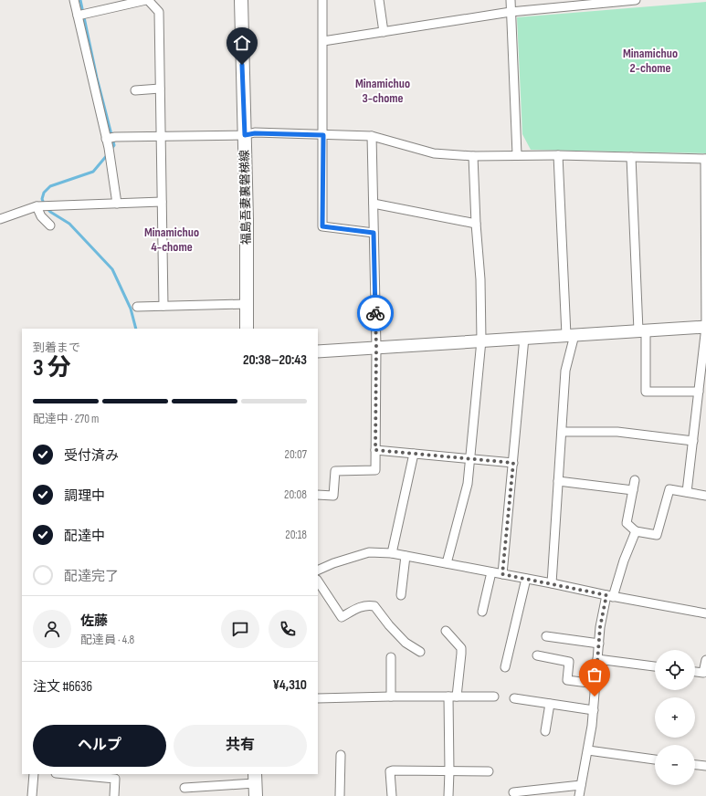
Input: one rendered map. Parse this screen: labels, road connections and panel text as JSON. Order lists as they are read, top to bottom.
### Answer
{
  "streets": {
    "main road": ["福島吾妻裏磐梯線"]
  },
  "districts": ["Minamichuo 2-chome", "Minamichuo 3-chome", "Minamichuo 4-chome"],
  "page": {
    "heading": ["3 分", "到着まで", "20:38–20:43"],
    "panel": [
      "佐藤",
      "配達員 · 4.8",
      "注文 #6636",
      "¥4,310"
    ],
    "bar": "配達中 · 270 m",
    "list": [
      ["受付済み", "20:07"],
      ["調理中", "20:08"],
      ["配達中", "20:18"],
      "配達完了"
    ],
    "map_buttons": ["+", "−"],
    "buttons": ["ヘルプ", "共有"]
  }
}
